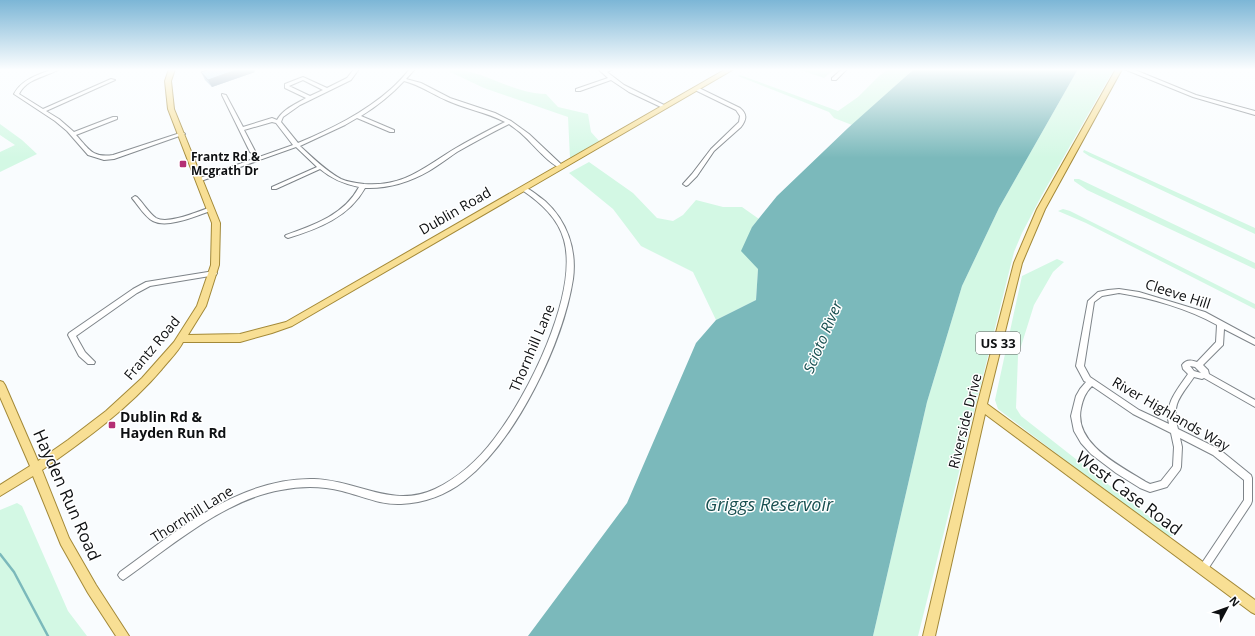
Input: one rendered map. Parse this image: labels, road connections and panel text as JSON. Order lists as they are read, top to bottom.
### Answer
{
  "streets": {
    "main road": [
      "Dublin Road",
      "US 33",
      "Frantz Road",
      "Riverside Drive",
      "West Case Road",
      "Hayden Run Road"
    ],
    "street": ["Cleeve Hill", "Thornhill Lane", "River Highlands Way"]
  },
  "crossings": [
    ["Dublin Road", "Frantz Road"],
    ["Dublin Road", "Thornhill Lane"],
    ["Cleeve Hill", "River Highlands Way"],
    ["Frantz Road", "Hayden Run Road"],
    ["River Highlands Way", "West Case Road"],
    ["Riverside Drive", "West Case Road"]
  ],
  "water": ["Scioto River", "Griggs Reservoir"],
  "places": {
    "transit": ["Frantz Rd & Mcgrath Dr", "Dublin Rd & Hayden Run Rd"]
  },
  "north": "top right"
}
